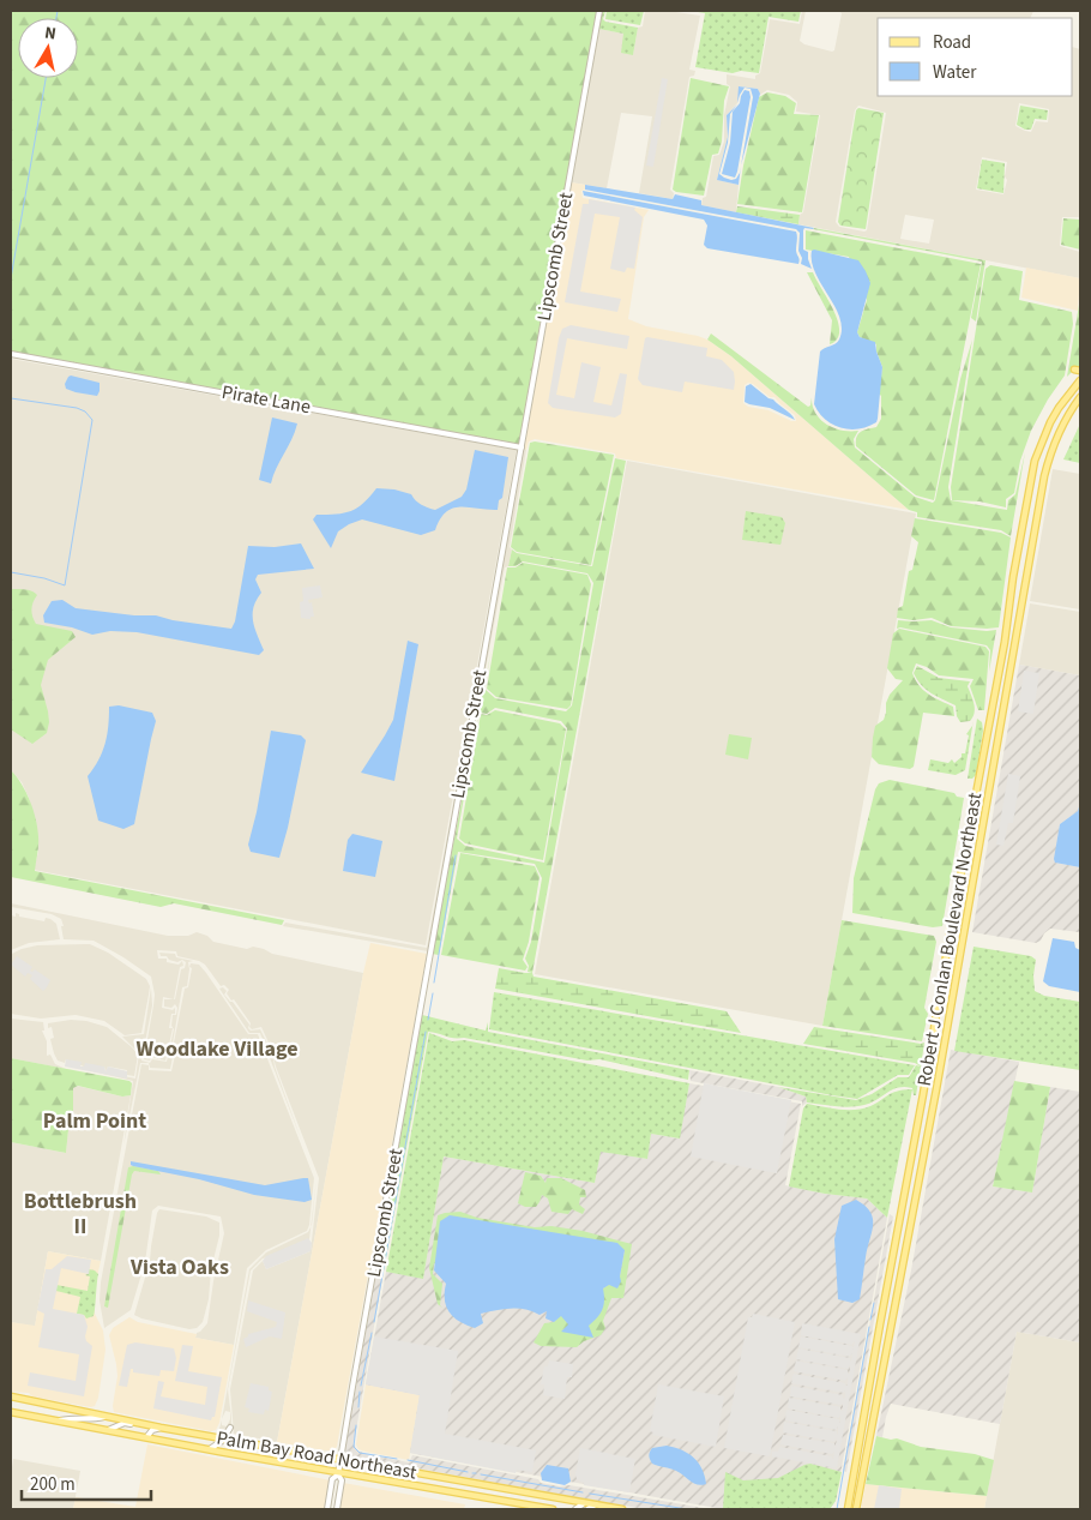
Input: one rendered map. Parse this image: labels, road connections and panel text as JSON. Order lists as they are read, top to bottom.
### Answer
{
  "streets": {
    "main road": ["Robert J Conlan Boulevard Northeast", "Palm Bay Road Northeast"],
    "street": ["Lipscomb Street", "Pirate Lane"]
  },
  "crossings": [
    ["Lipscomb Street", "Pirate Lane"],
    ["Lipscomb Street", "Palm Bay Road Northeast"]
  ],
  "districts": [
    "Woodlake Village",
    "Palm Point",
    "Bottlebrush II",
    "Vista Oaks"
  ],
  "legend": ["Road", "Water"],
  "scale_bar": "200 m",
  "north": "top"
}
